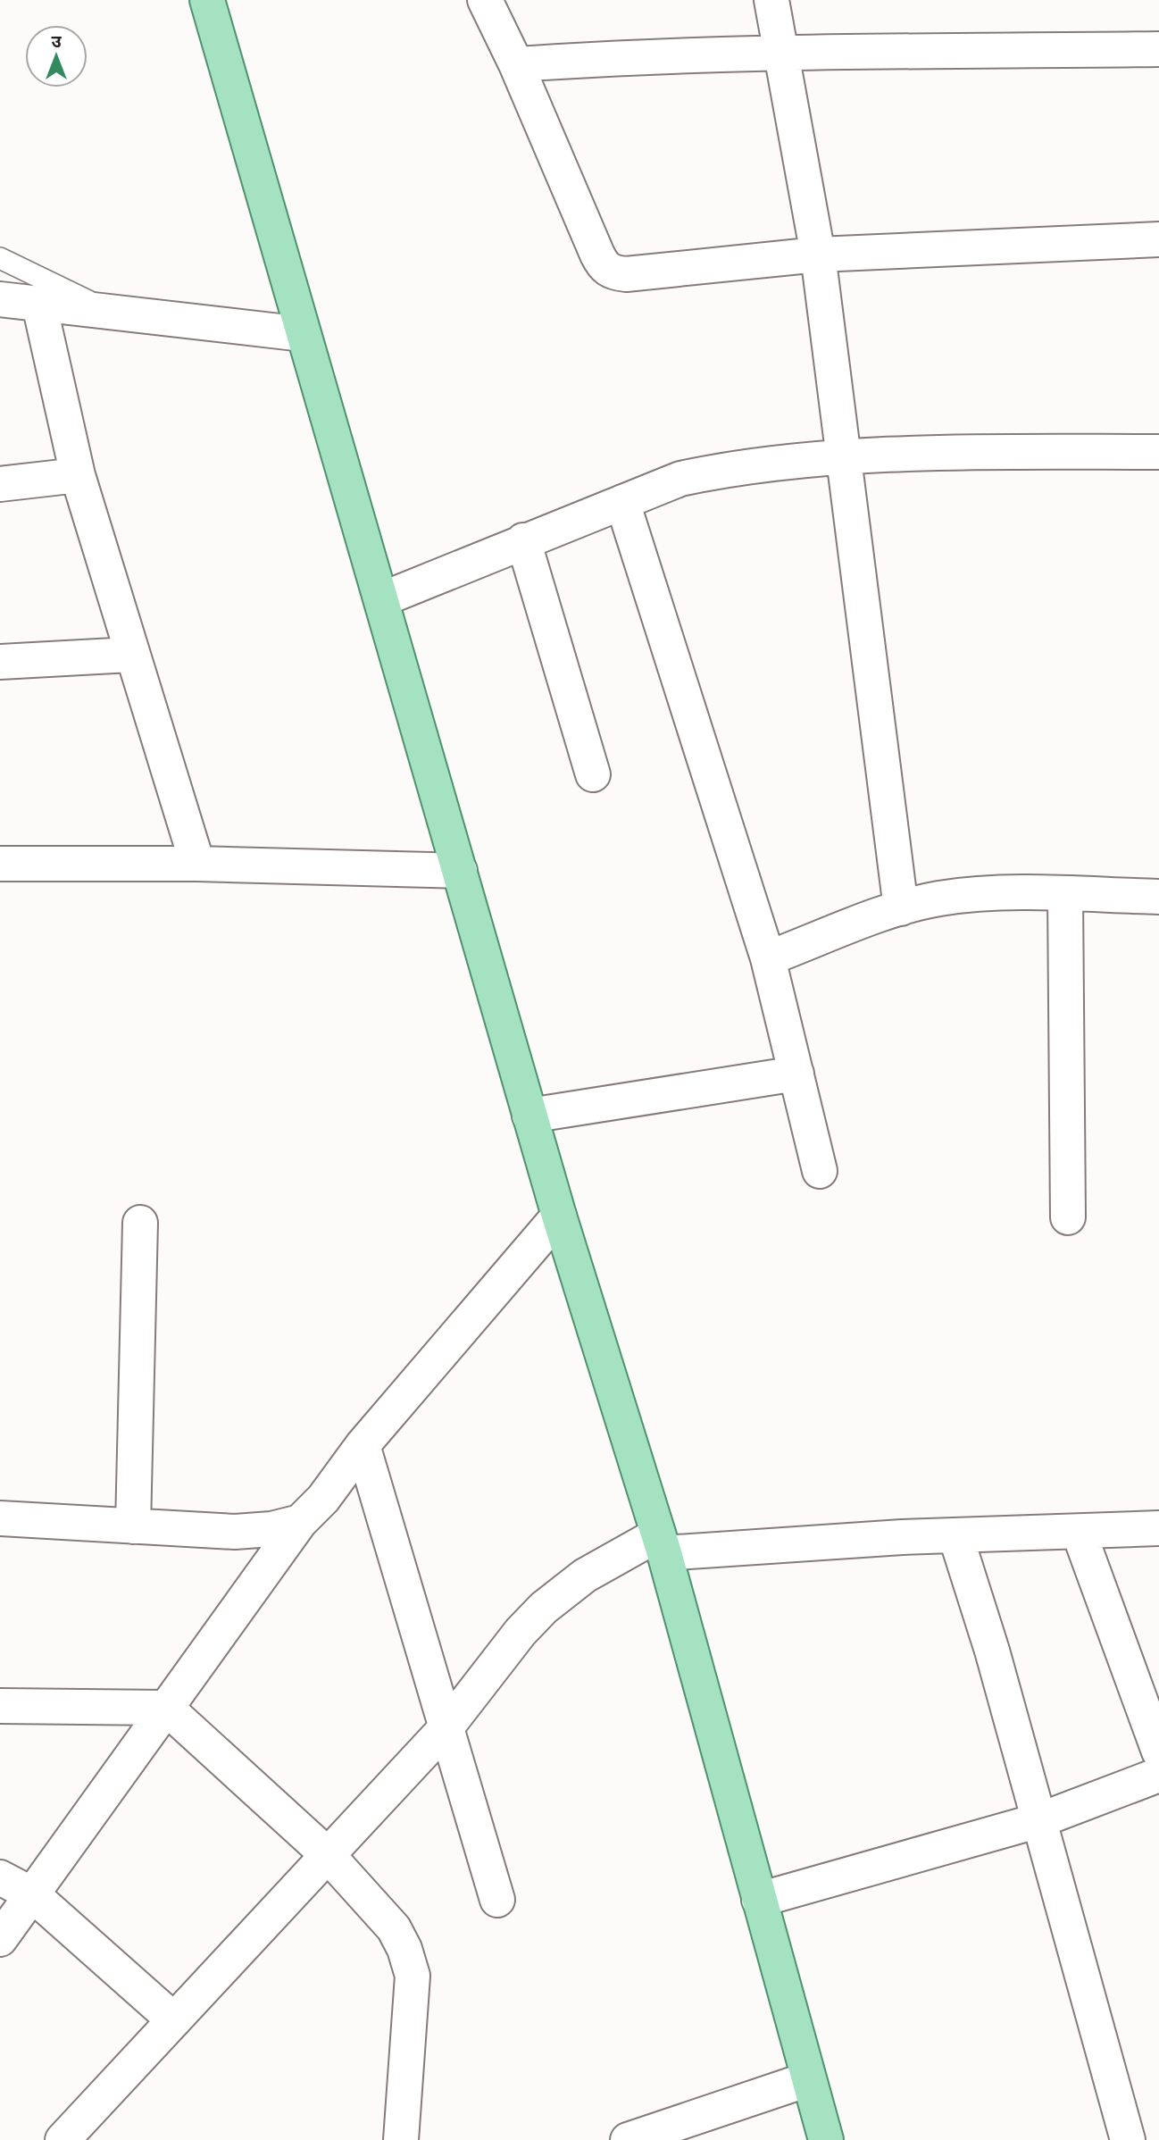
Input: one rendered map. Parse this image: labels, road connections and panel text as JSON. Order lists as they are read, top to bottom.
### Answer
{
  "north": "top"
}
